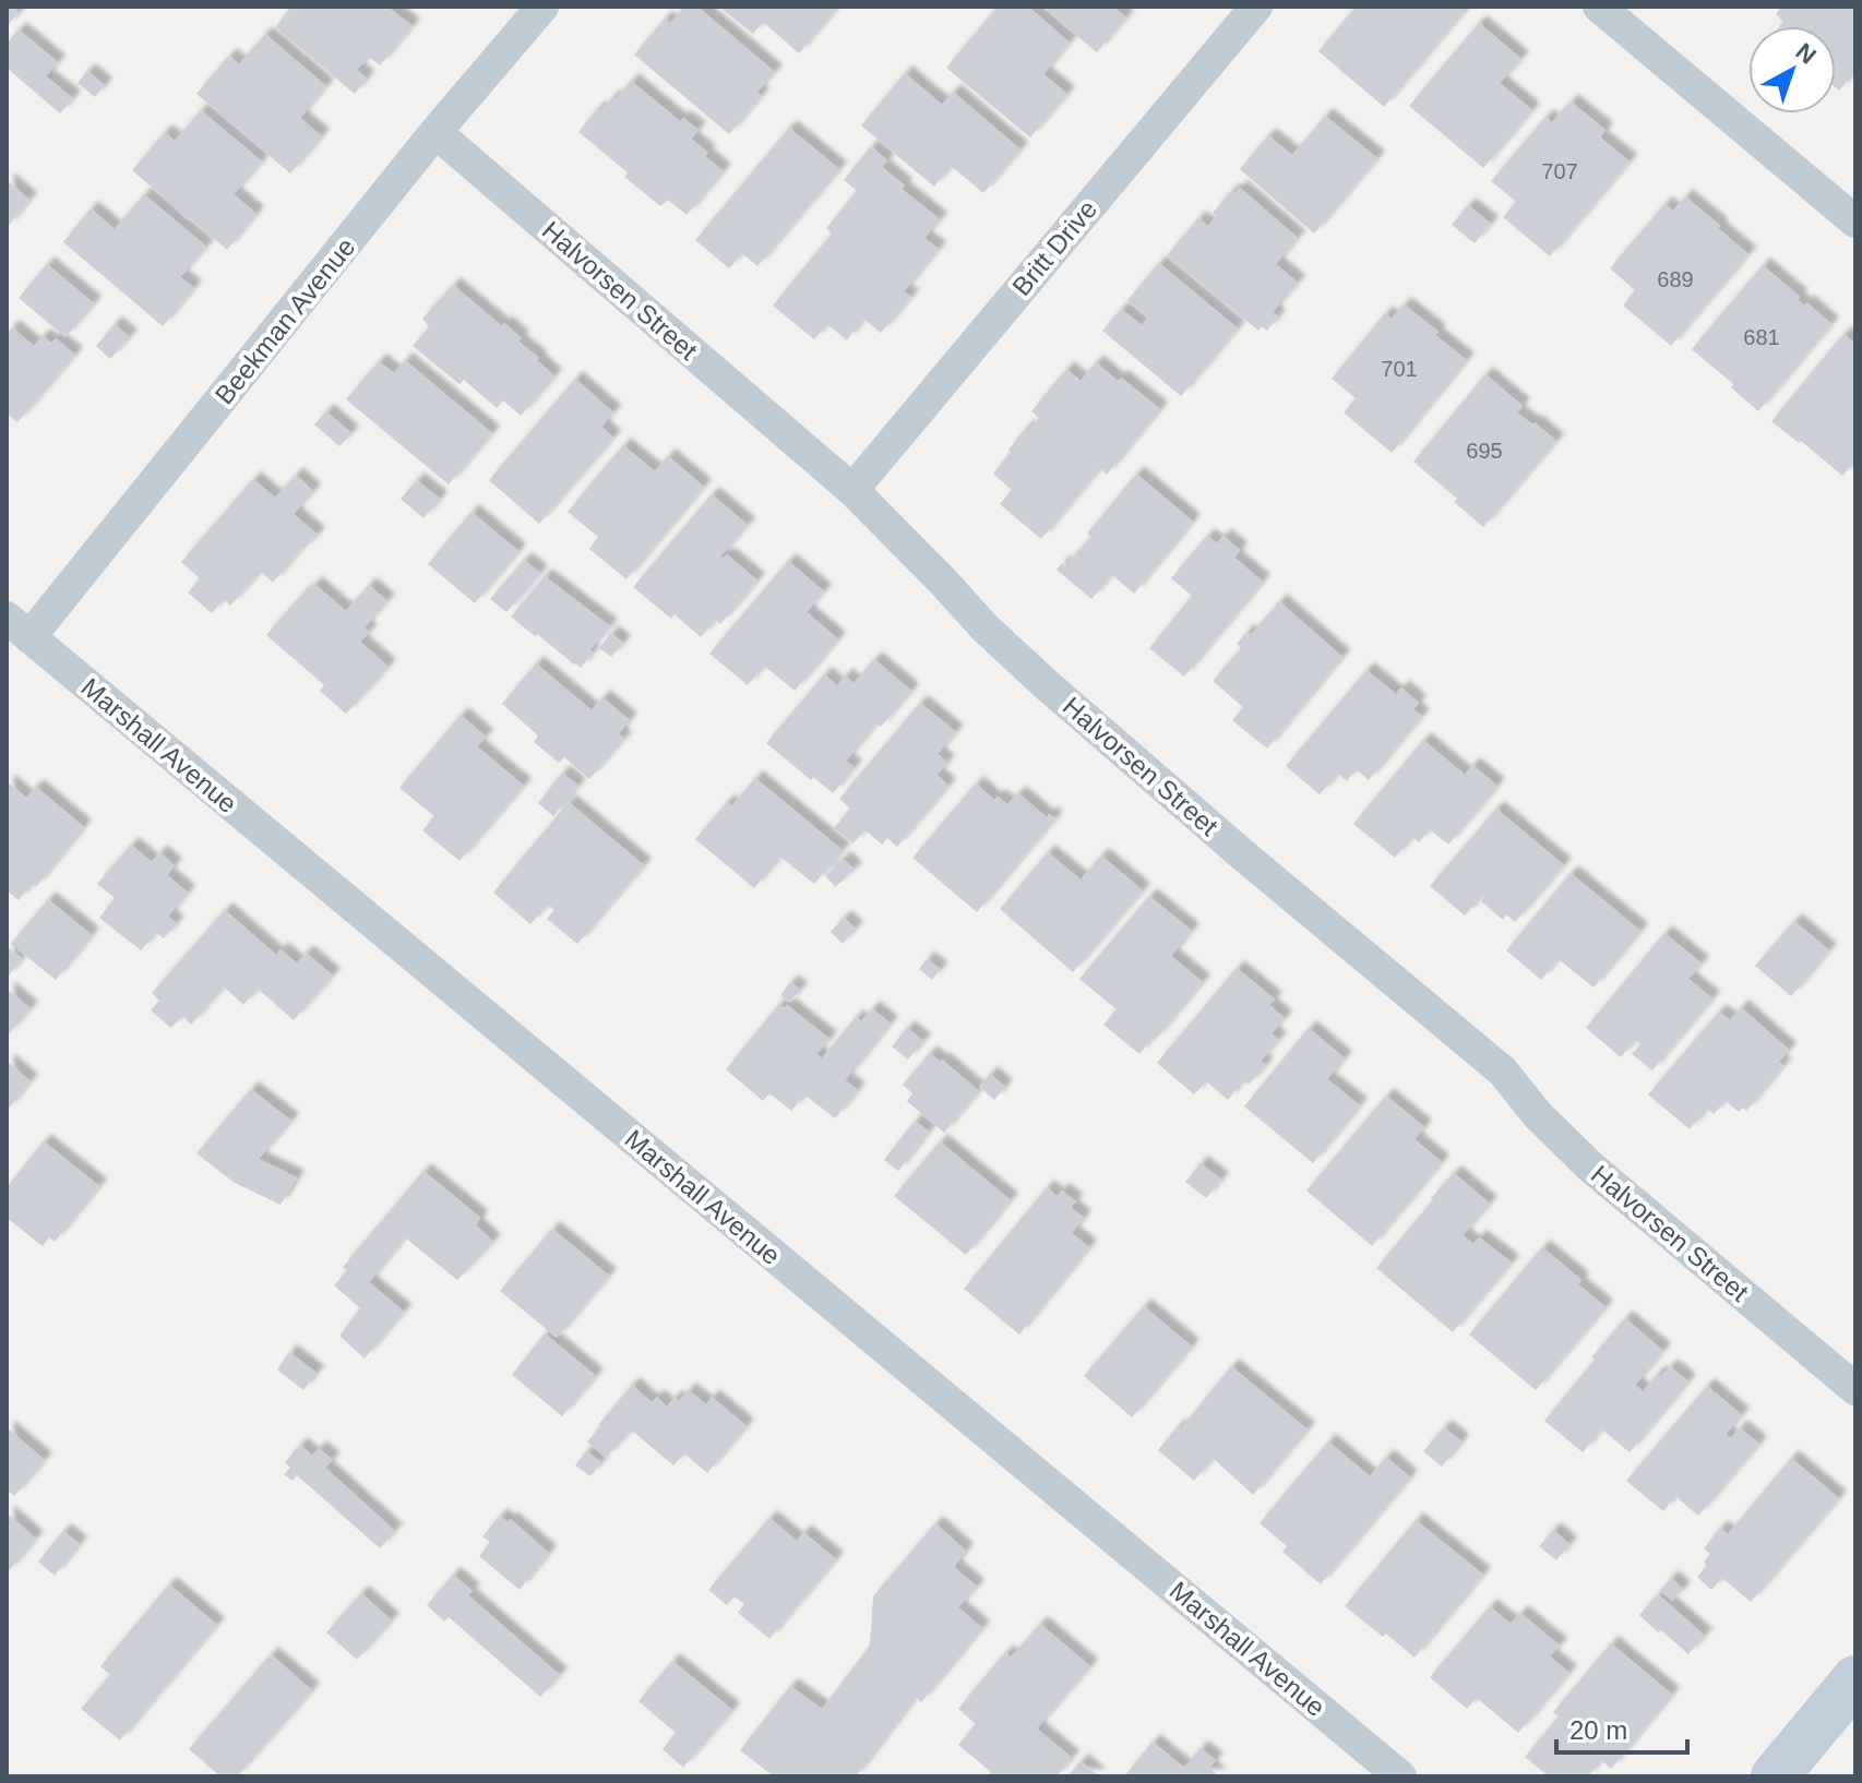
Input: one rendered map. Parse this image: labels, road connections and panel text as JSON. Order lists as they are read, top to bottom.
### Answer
{
  "streets": {
    "street": [
      "Britt Drive",
      "Halvorsen Street",
      "Beekman Avenue",
      "Marshall Avenue"
    ]
  },
  "crossings": [
    ["Britt Drive", "Halvorsen Street"],
    ["Halvorsen Street", "Beekman Avenue"],
    ["Beekman Avenue", "Marshall Avenue"]
  ],
  "house_numbers": [
    "707",
    "689",
    "681",
    "701",
    "695"
  ],
  "scale_bar": "20 m",
  "north": "top right"
}
